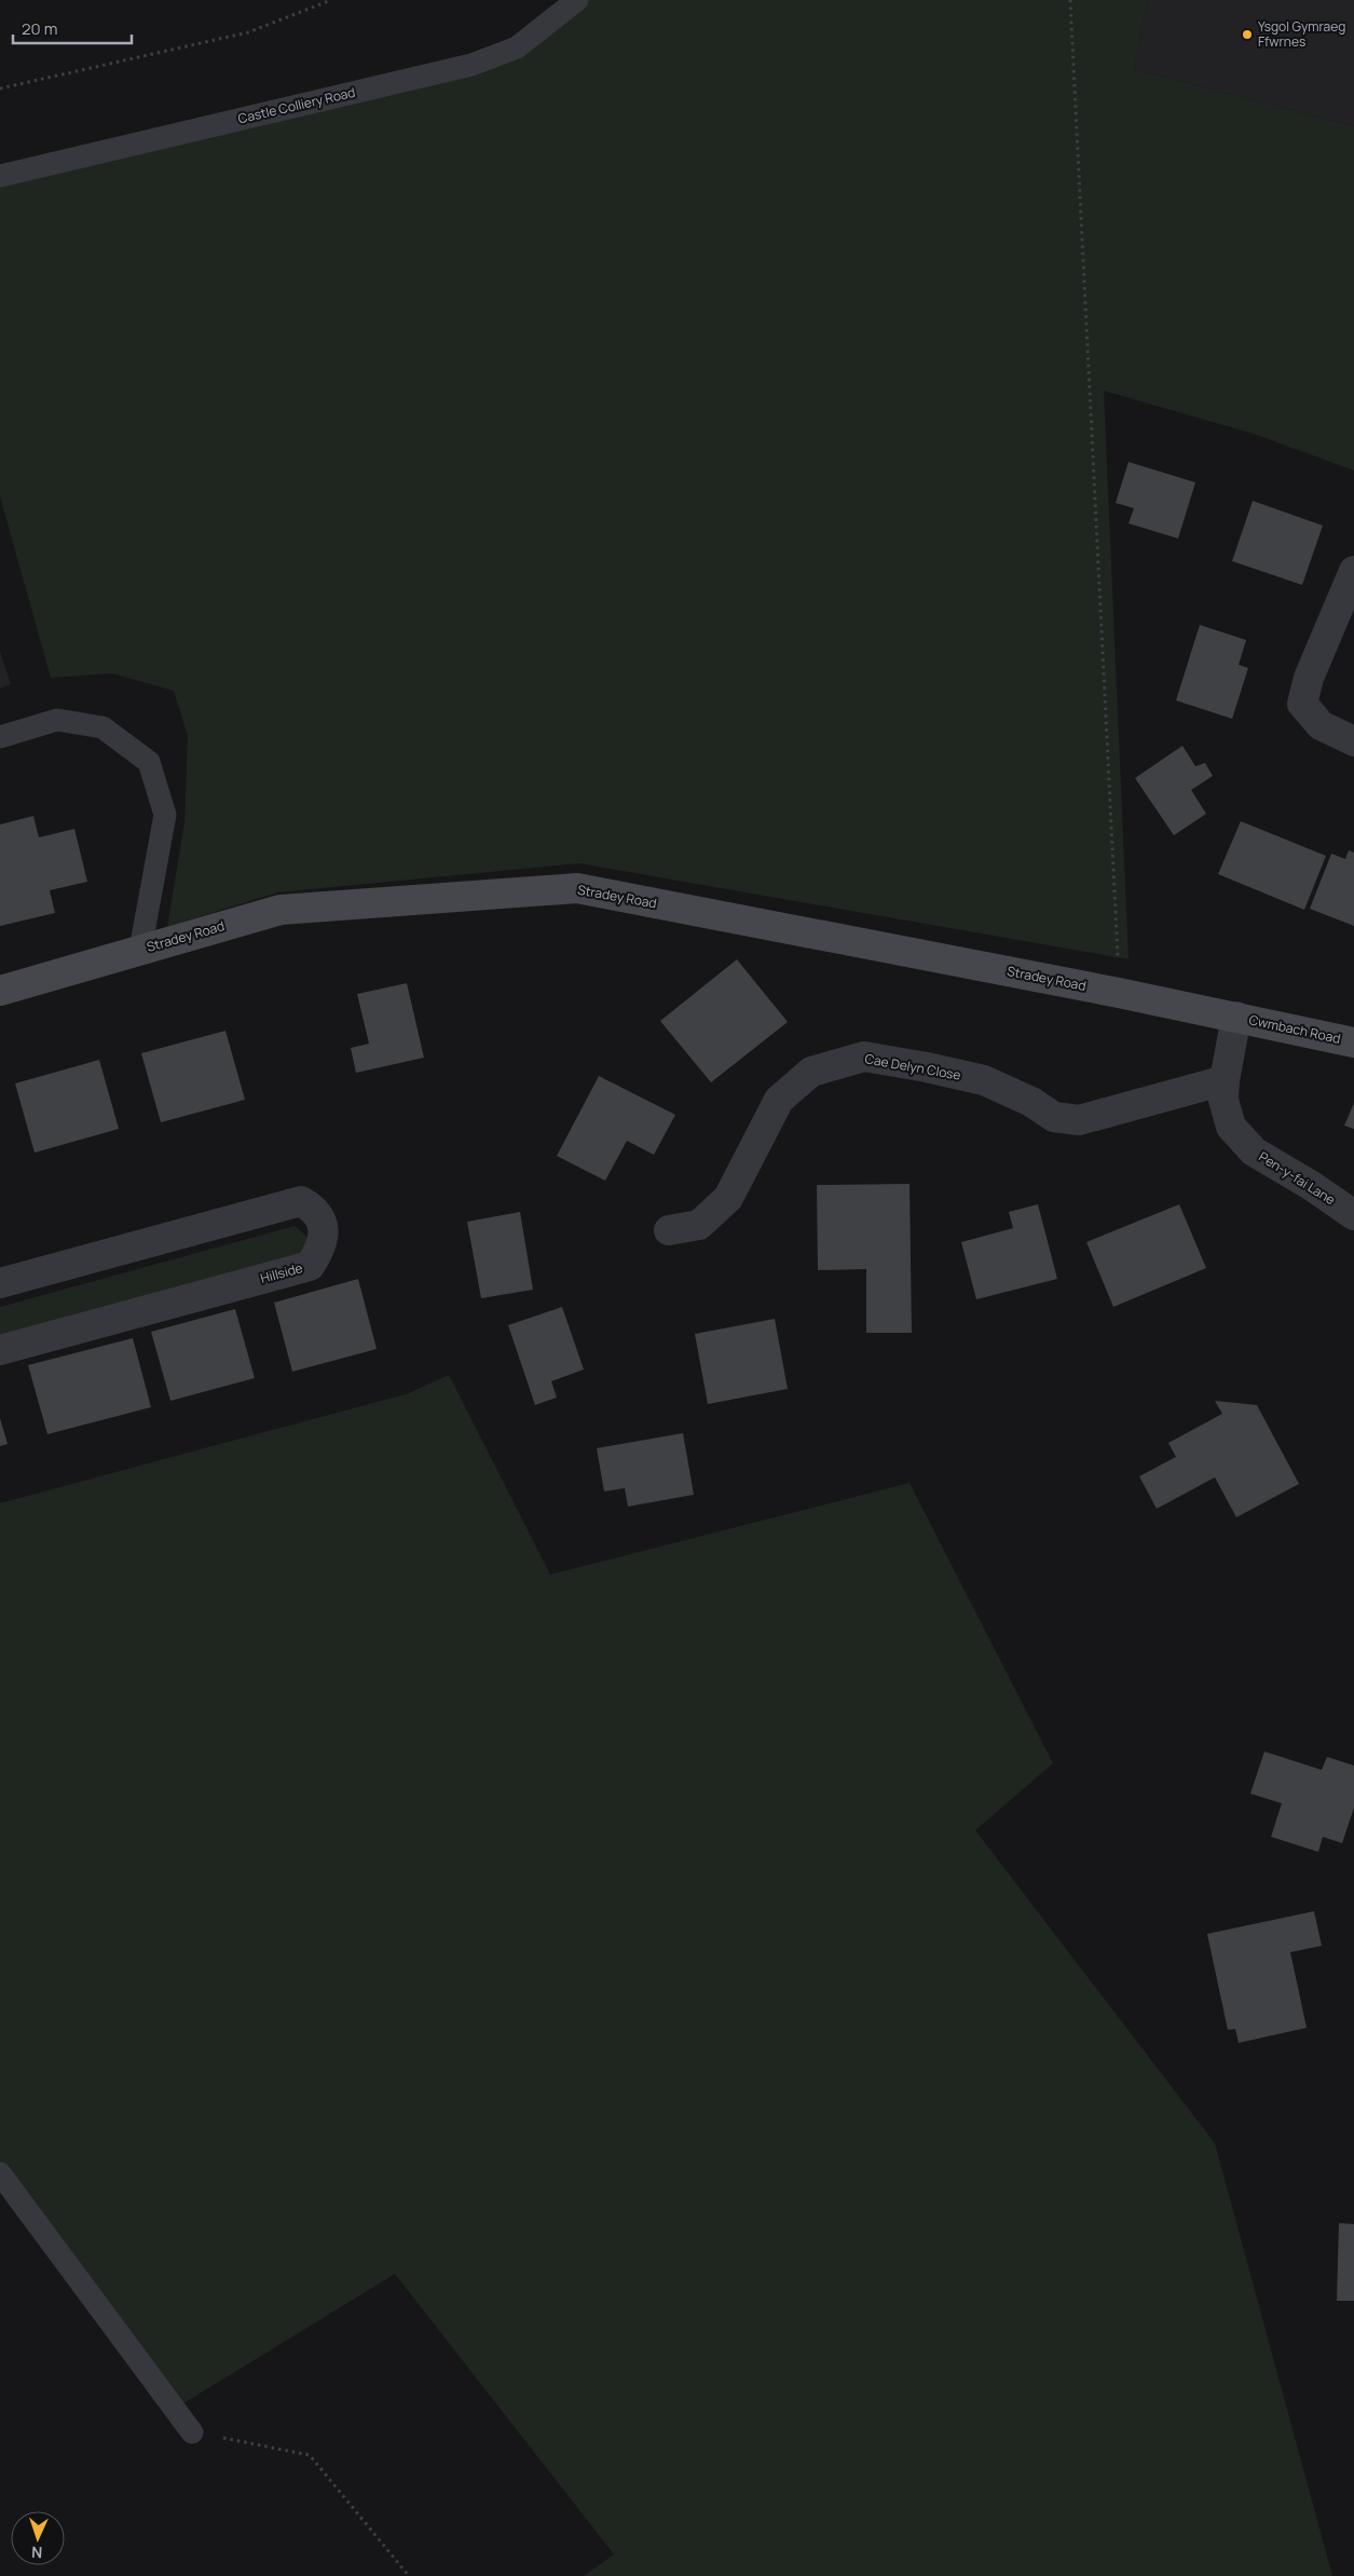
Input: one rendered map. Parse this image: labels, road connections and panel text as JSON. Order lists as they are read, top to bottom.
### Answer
{
  "streets": {
    "main road": ["Stradey Road", "Cwmbach Road"],
    "street": ["Cae Delyn Close", "Pen-y-fai Lane", "Hillside"],
    "lane": ["Castle Colliery Road"]
  },
  "crossings": [
    ["Stradey Road", "Cwmbach Road"],
    ["Stradey Road", "Pen-y-fai Lane"],
    ["Cwmbach Road", "Pen-y-fai Lane"],
    ["Cae Delyn Close", "Pen-y-fai Lane"]
  ],
  "places": ["Ysgol Gymraeg Ffwrnes"],
  "scale_bar": "20 m",
  "north": "bottom"
}
